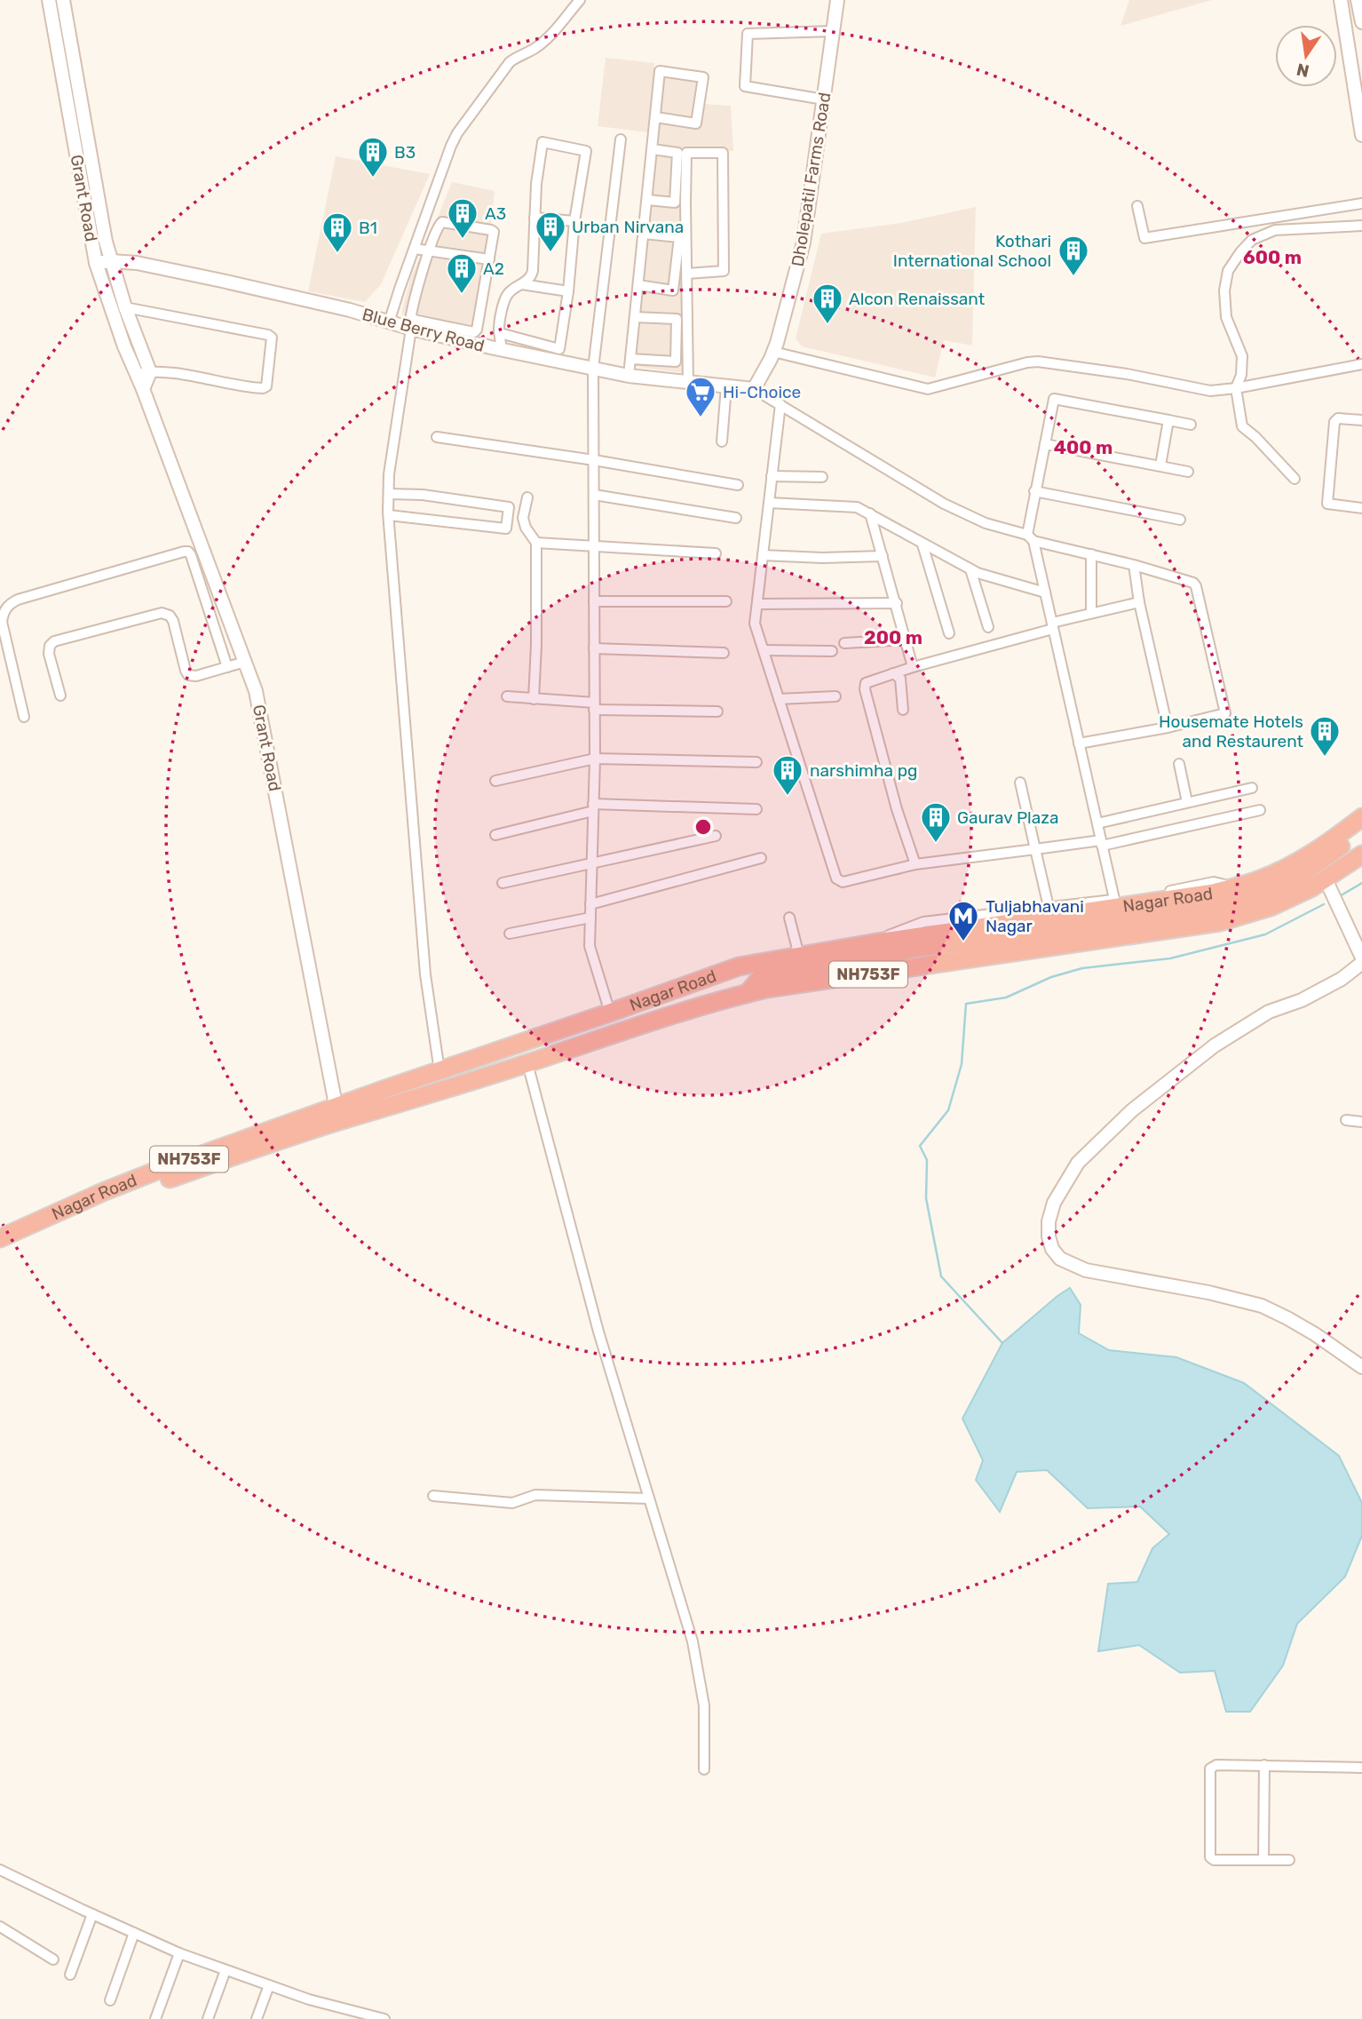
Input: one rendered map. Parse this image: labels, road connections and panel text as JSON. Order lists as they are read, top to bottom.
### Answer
{
  "streets": {
    "highway": ["Nagar Road", "NH753F"],
    "street": ["Dholepatil Farms Road", "Grant Road", "Blue Berry Road"]
  },
  "crossings": [
    ["Dholepatil Farms Road", "Blue Berry Road"],
    ["Grant Road", "Blue Berry Road"],
    ["Grant Road", "Nagar Road"]
  ],
  "places": {
    "building": [
      "B3",
      "A3",
      "Urban Nirvana",
      "B1",
      "Kothari International School",
      "A2",
      "Alcon Renaissant",
      "Housemate Hotels and Restaurent",
      "narshimha pg",
      "Gaurav Plaza"
    ],
    "supermarket": ["Hi-Choice"],
    "metro station": ["Tuljabhavani Nagar"]
  },
  "north": "bottom",
  "rings": ["600 m", "400 m", "200 m"]
}
